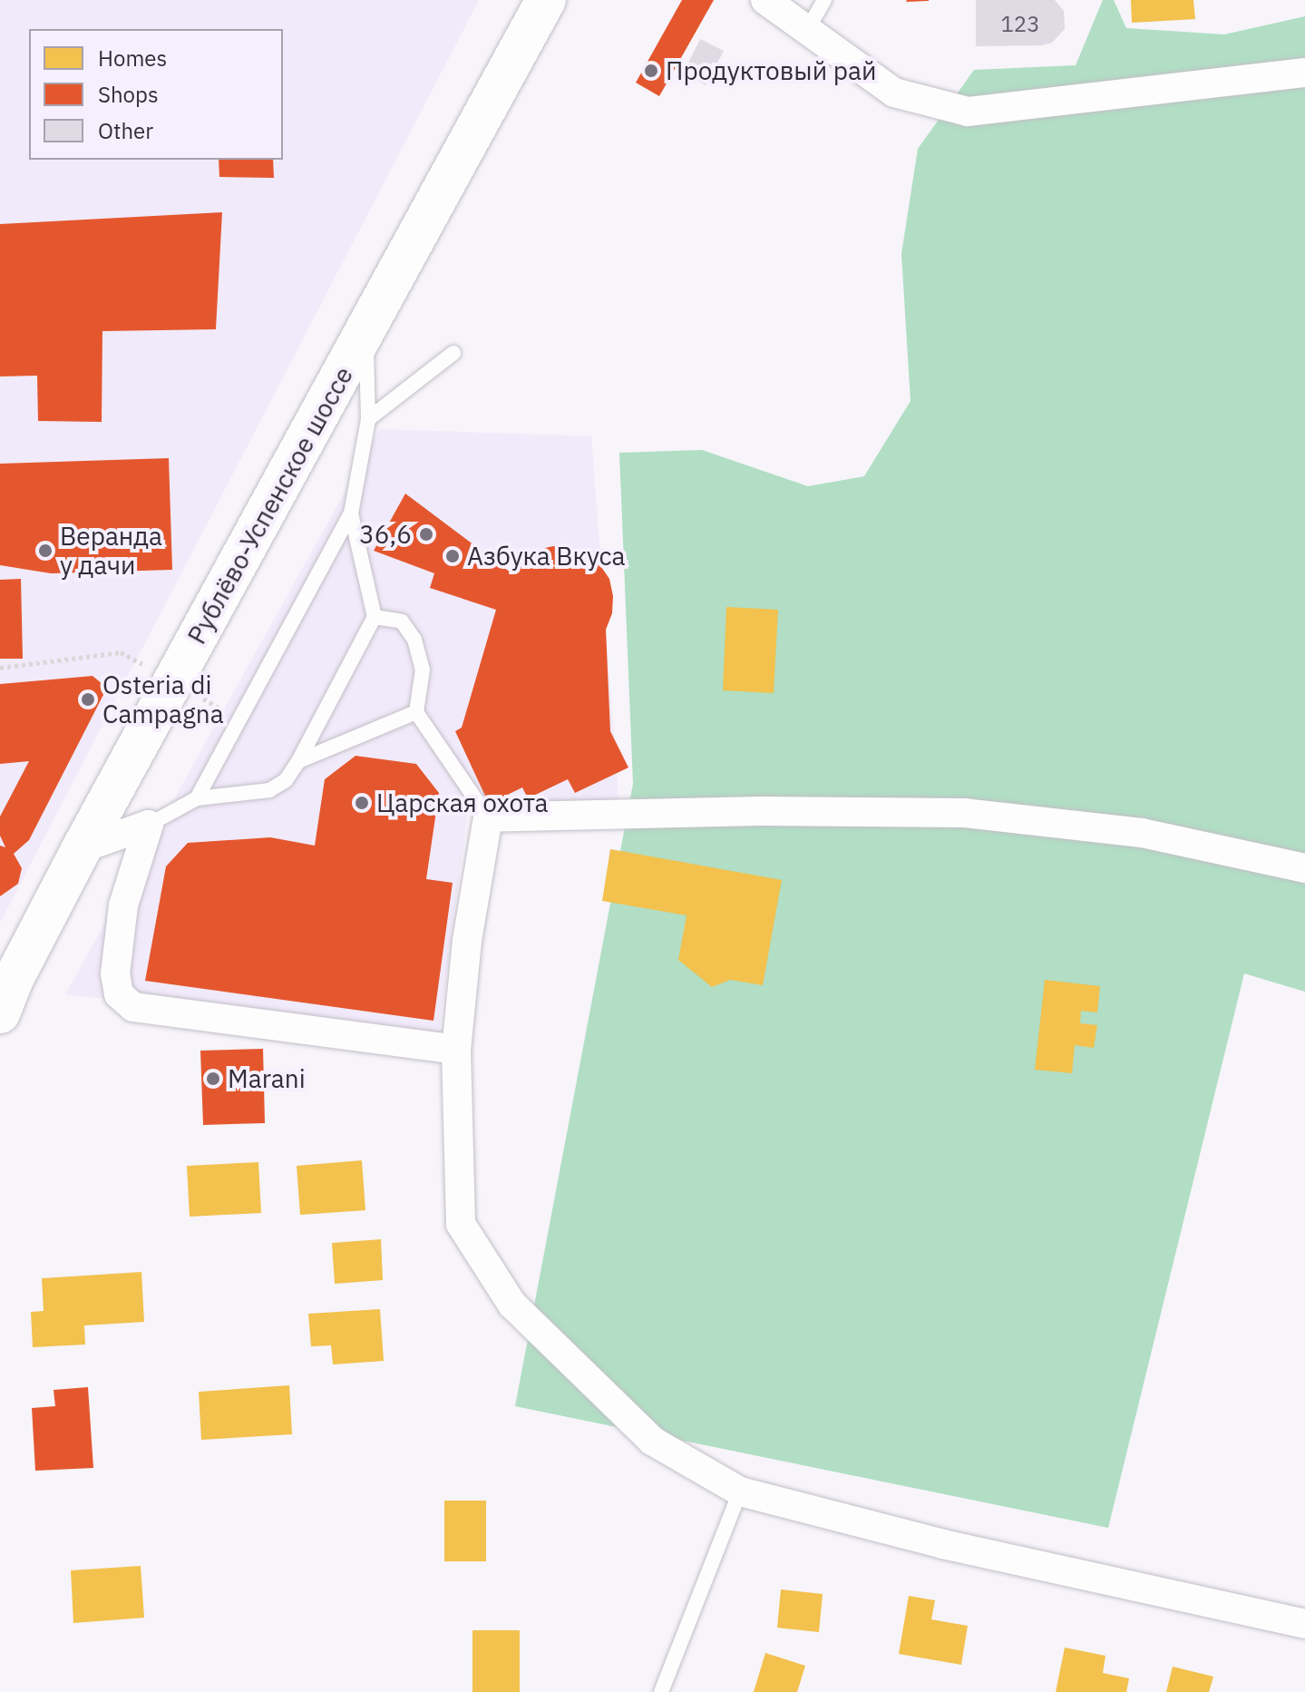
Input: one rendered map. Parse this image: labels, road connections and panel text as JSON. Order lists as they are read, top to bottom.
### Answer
{
  "streets": {
    "main road": ["Рублёво-Успенское шоссе"]
  },
  "places": [
    "Продуктовый рай",
    "36,6",
    "Веранда у дачи",
    "Азбука Вкуса",
    "Osteria di Campagna",
    "Царская охота",
    "Marani"
  ],
  "house_numbers": ["123"],
  "legend": ["Homes", "Shops", "Other"]
}
